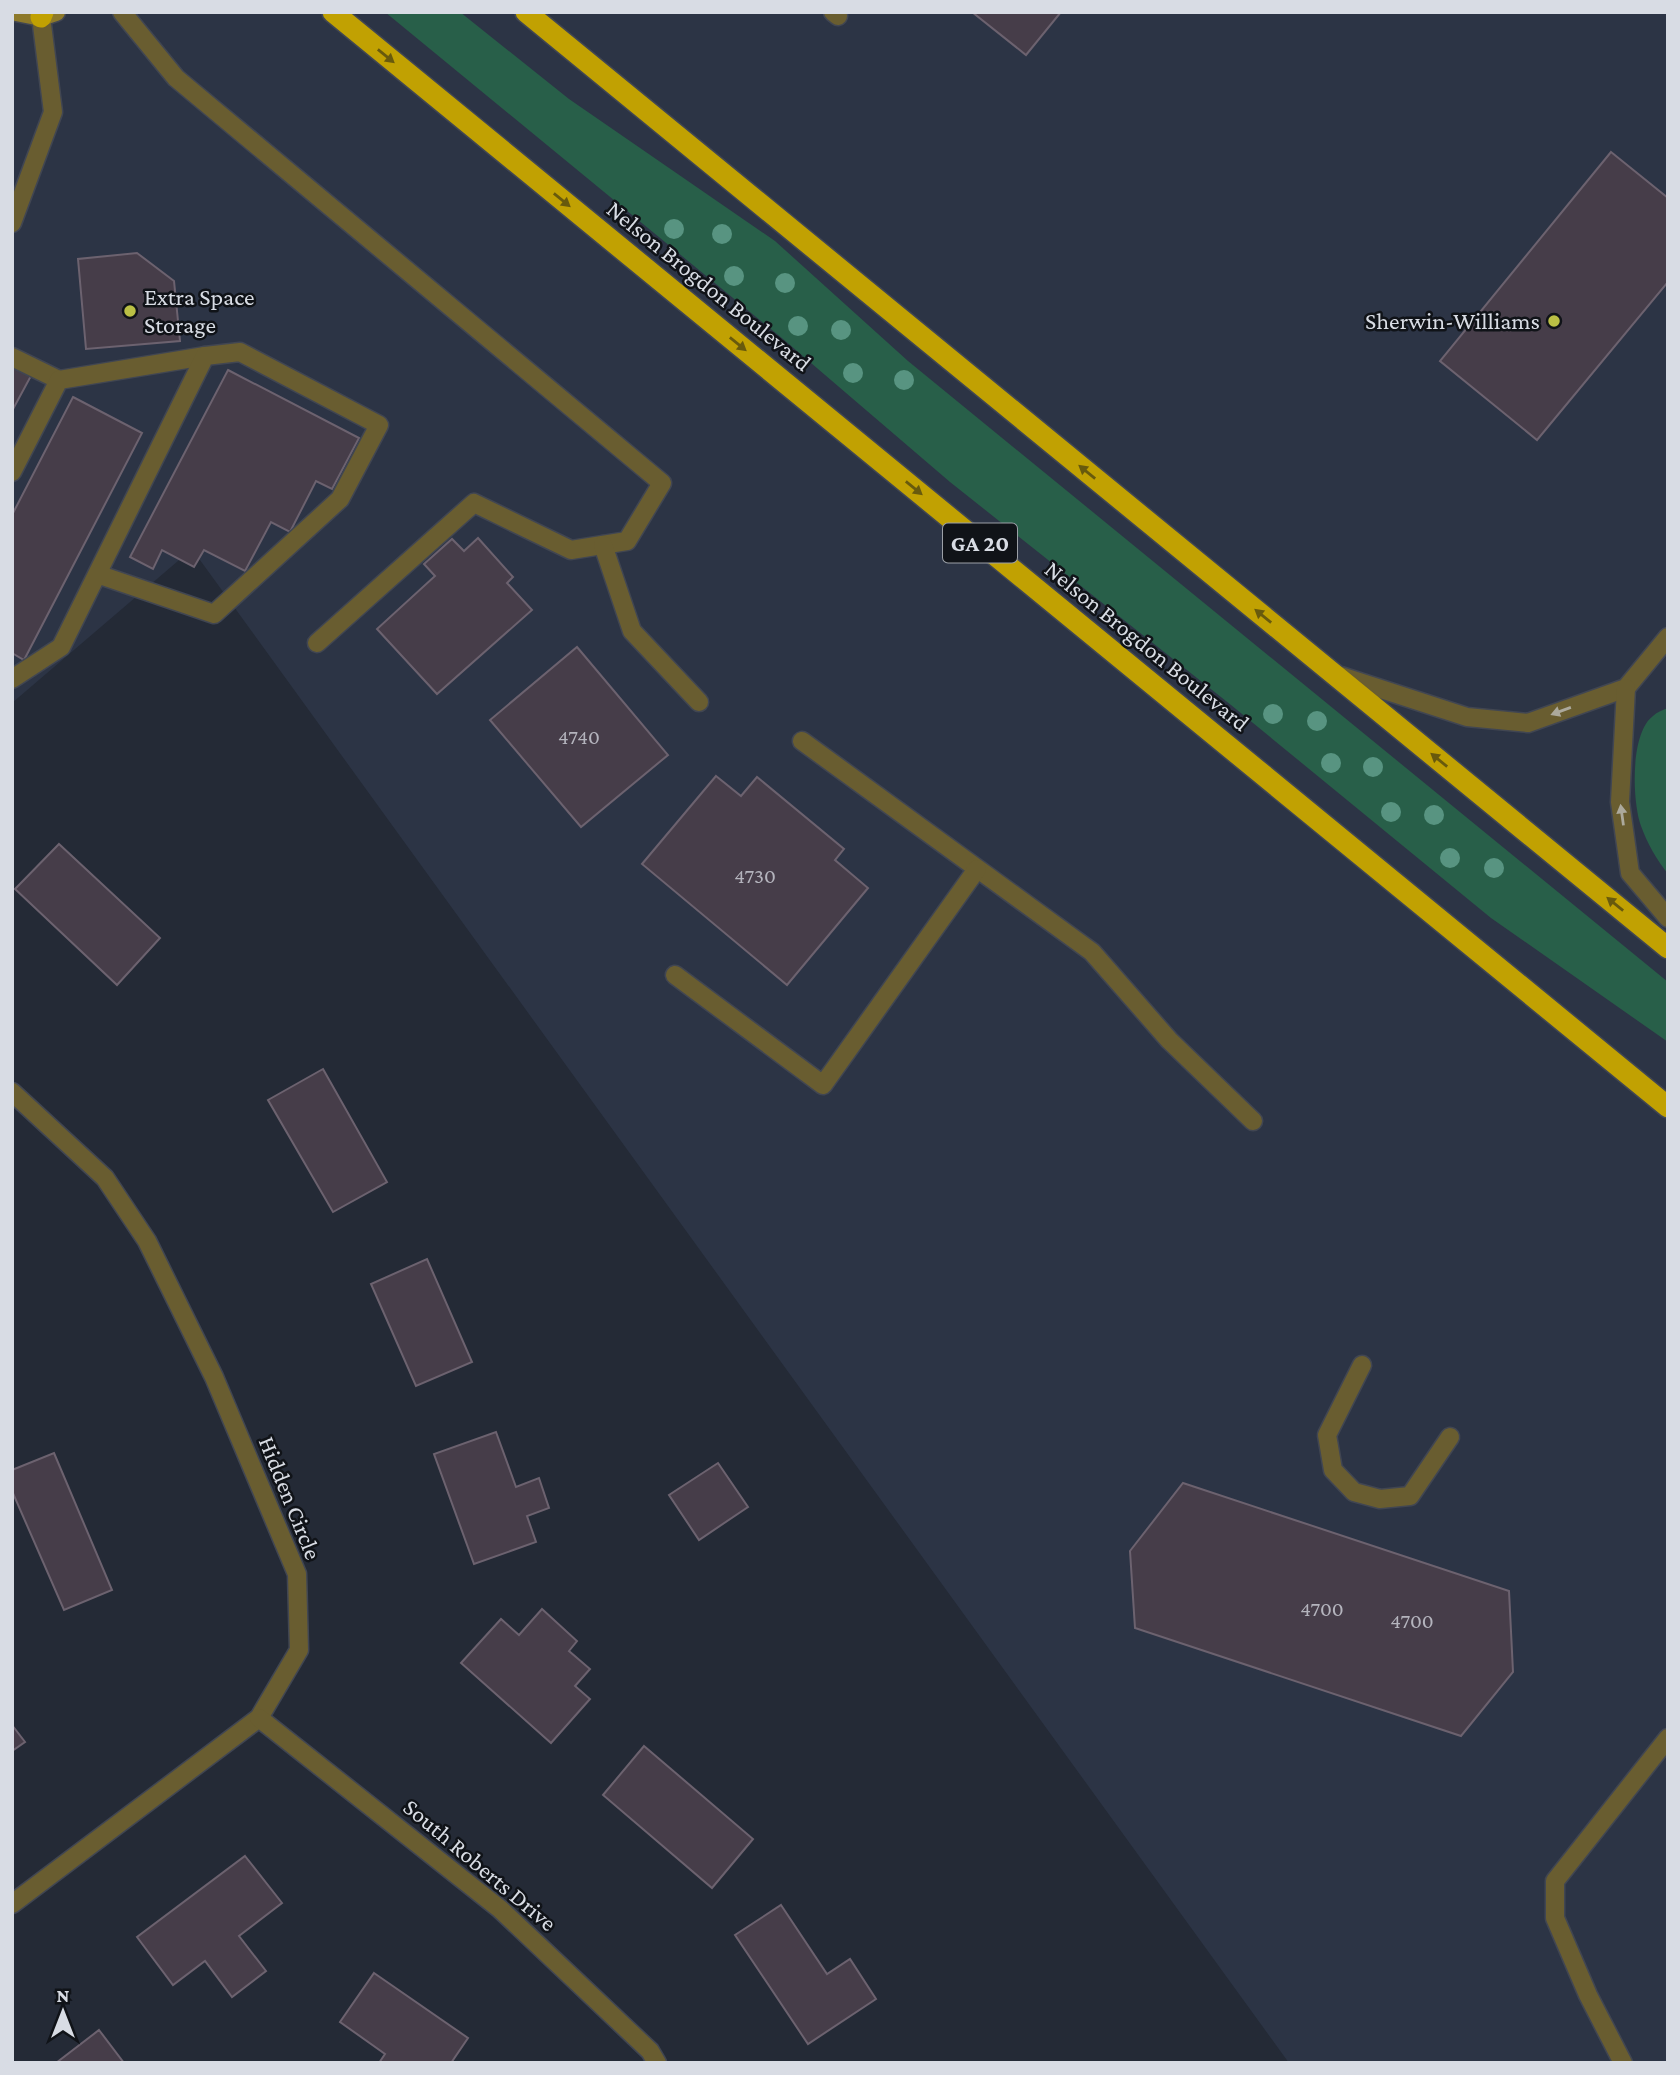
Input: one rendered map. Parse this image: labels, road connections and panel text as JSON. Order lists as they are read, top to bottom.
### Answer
{
  "streets": {
    "highway": ["Nelson Brogdon Boulevard", "GA 20"],
    "street": ["Hidden Circle", "South Roberts Drive"]
  },
  "crossings": [
    ["Hidden Circle", "South Roberts Drive"]
  ],
  "places": ["Extra Space Storage", "Sherwin-Williams"],
  "house_numbers": [
    "4740",
    "4730",
    "4700",
    "4700"
  ],
  "north": "top"
}
